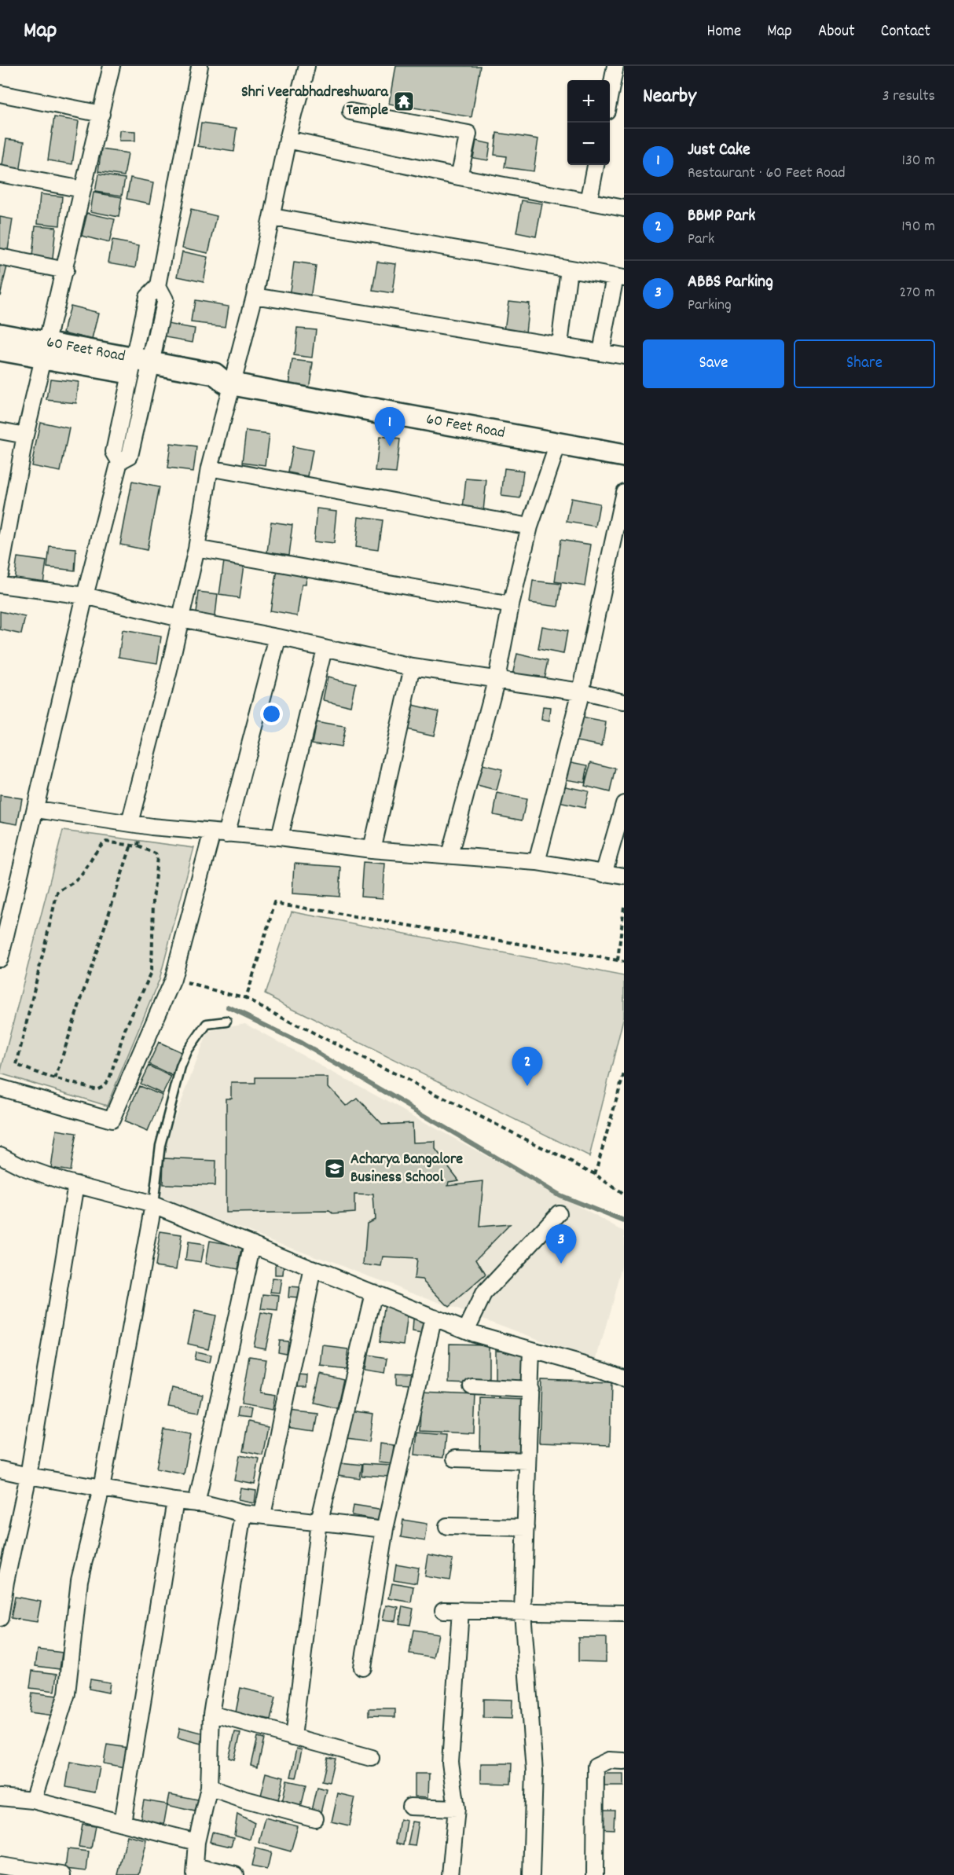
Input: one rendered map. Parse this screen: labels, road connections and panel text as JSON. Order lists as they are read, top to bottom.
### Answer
{
  "streets": {
    "street": ["60 Feet Road"]
  },
  "places": {
    "temple": ["Shri Veerabhadreshwara Temple"],
    "school or university": ["Acharya Bangalore Business School"]
  },
  "page": {
    "header": "Map",
    "nav": [
      "Home",
      "Map",
      "About",
      "Contact"
    ],
    "heading": ["Nearby", "3 results"],
    "map_buttons": ["+", "−"],
    "list": [
      {
        "mark": "1",
        "name": "Just Cake",
        "note": "Restaurant · 60 Feet Road",
        "value": "130 m"
      },
      {
        "mark": "2",
        "name": "BBMP Park",
        "note": "Park",
        "value": "190 m"
      },
      {
        "mark": "3",
        "name": "ABBS Parking",
        "note": "Parking",
        "value": "270 m"
      }
    ],
    "buttons": ["Save", "Share"],
    "pins": ["1", "2", "3"]
  }
}
